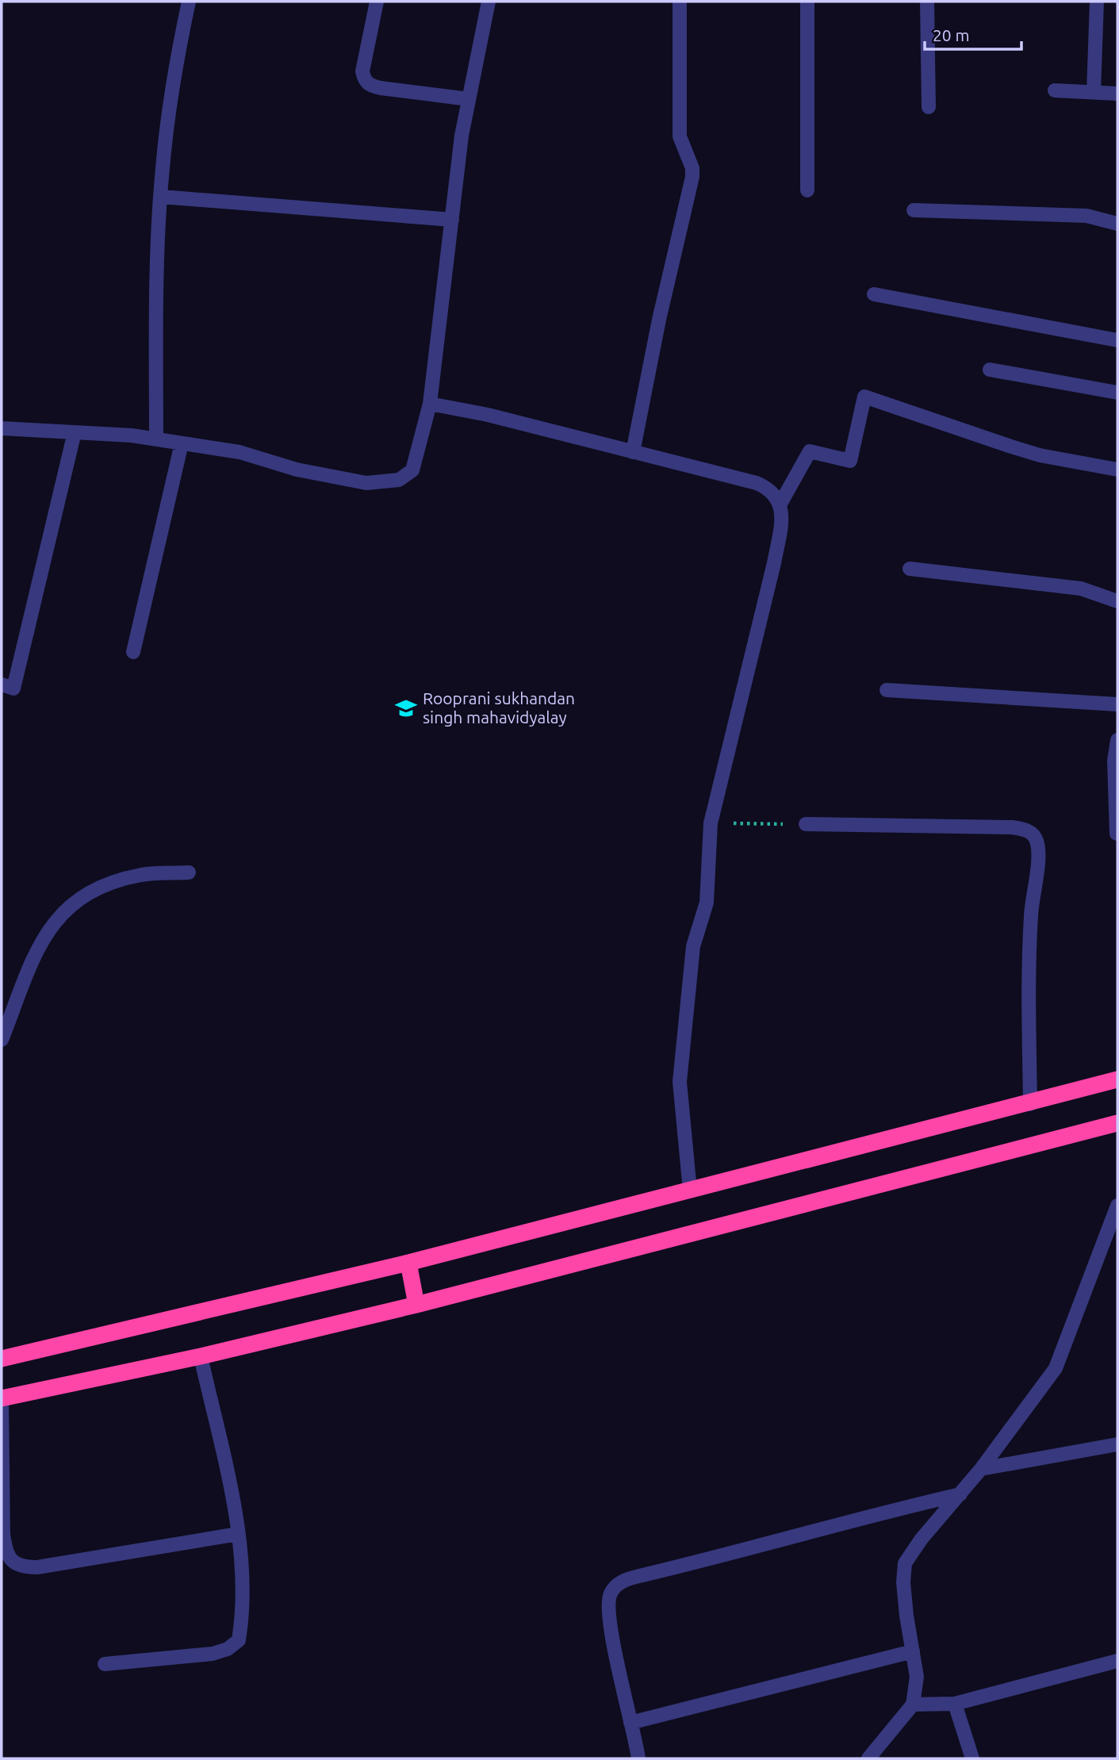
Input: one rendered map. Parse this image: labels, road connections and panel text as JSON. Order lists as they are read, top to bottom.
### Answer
{
  "places": {
    "school or university": ["Rooprani sukhandan singh mahavidyalay"]
  },
  "scale_bar": "20 m"
}
